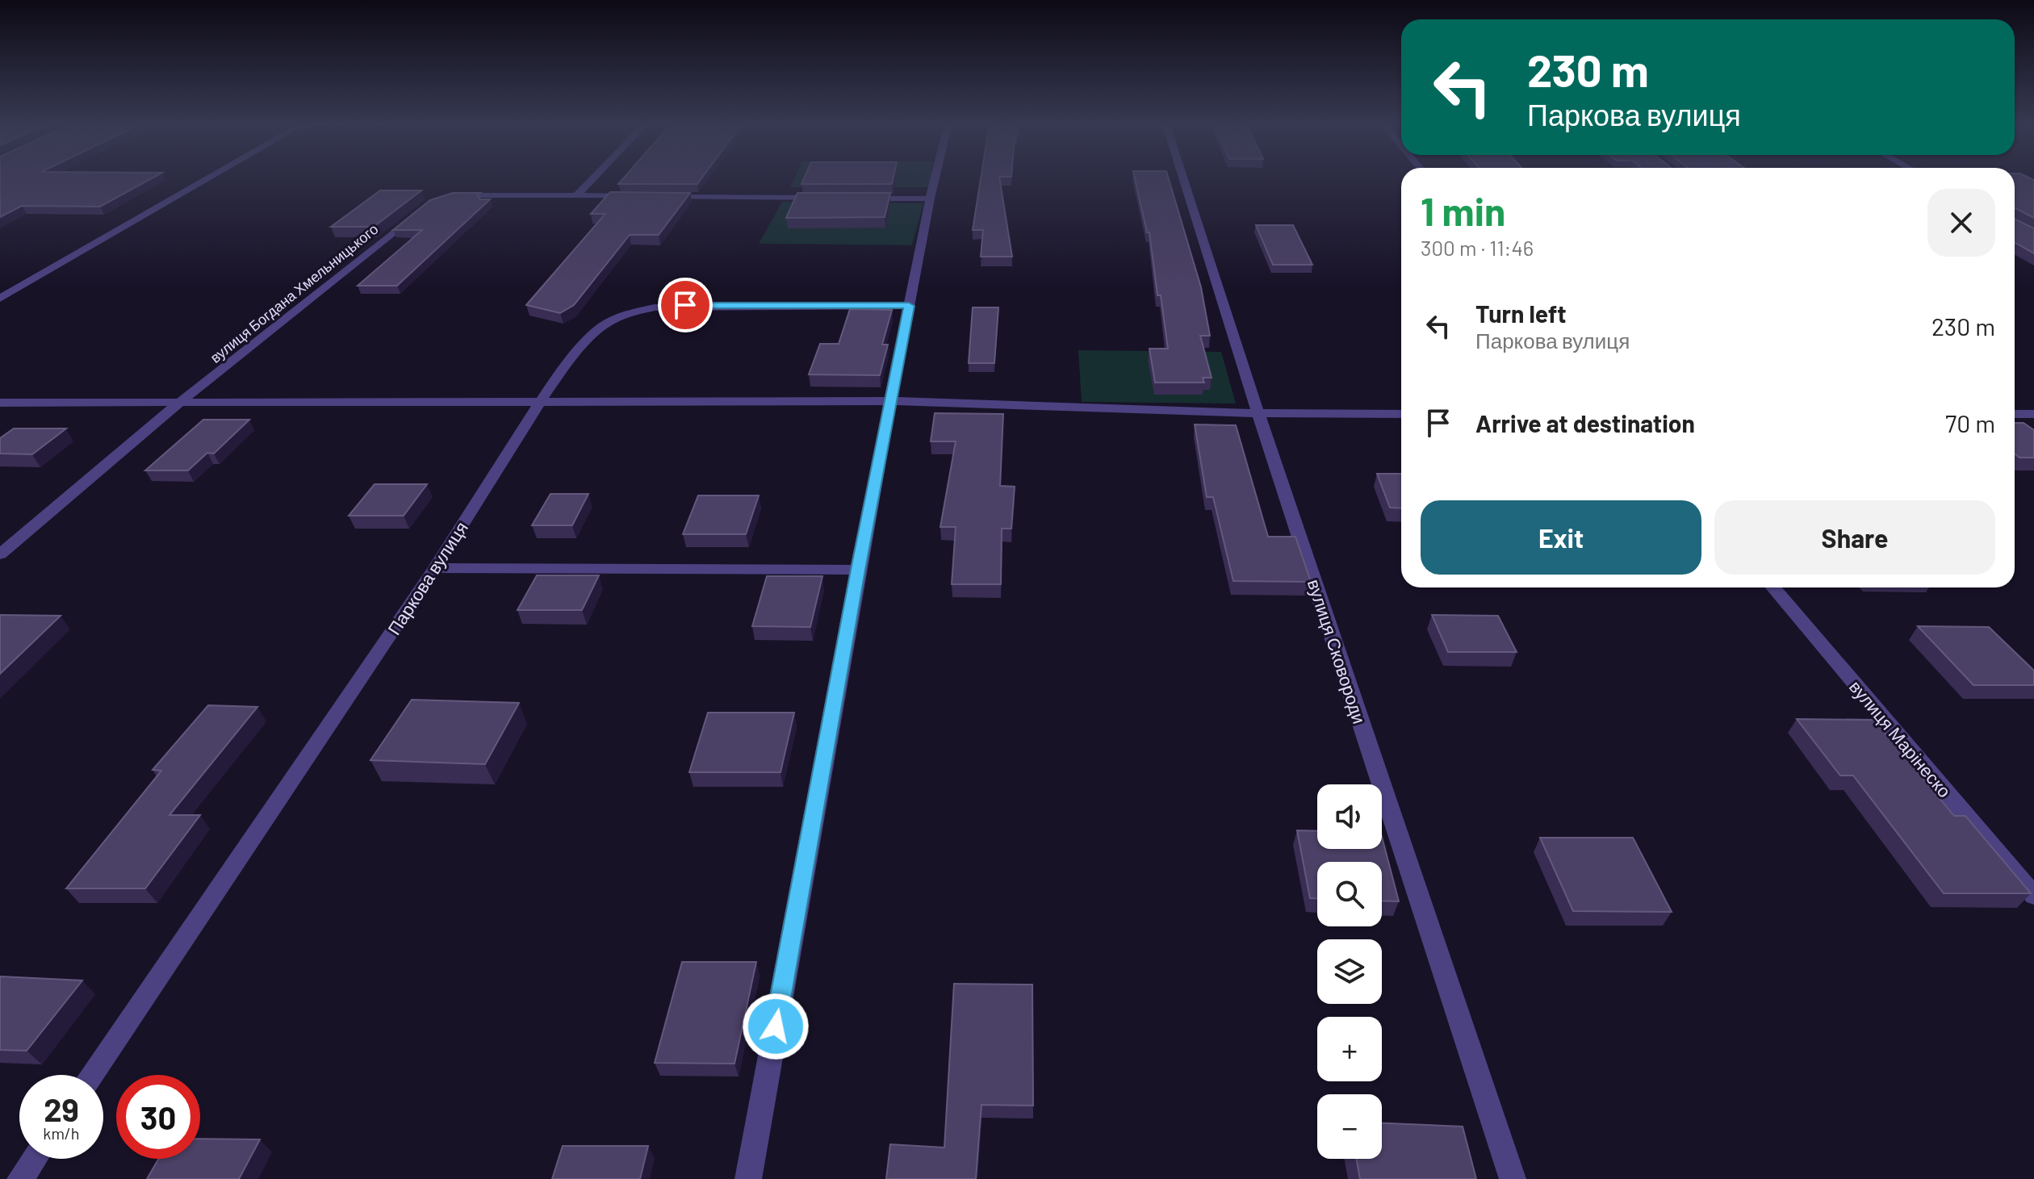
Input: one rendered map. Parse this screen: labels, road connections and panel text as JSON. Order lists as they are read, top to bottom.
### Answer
{
  "streets": {
    "street": [
      "вулиця Богдана Хмельницького",
      "Паркова вулиця",
      "вулиця Сковороди",
      "вулиця Марінеско"
    ]
  },
  "page": {
    "turn": ["230 m", "Паркова вулиця"],
    "heading": ["1 min", "300 m · 11:46"],
    "list": [
      {
        "name": "Turn left",
        "note": "Паркова вулиця",
        "value": "230 m"
      },
      {
        "name": "Arrive at destination",
        "value": "70 m"
      }
    ],
    "buttons": ["Exit", "Share"],
    "map_buttons": ["+", "−"],
    "speed": "29 km/h",
    "limit": "30"
  }
}
